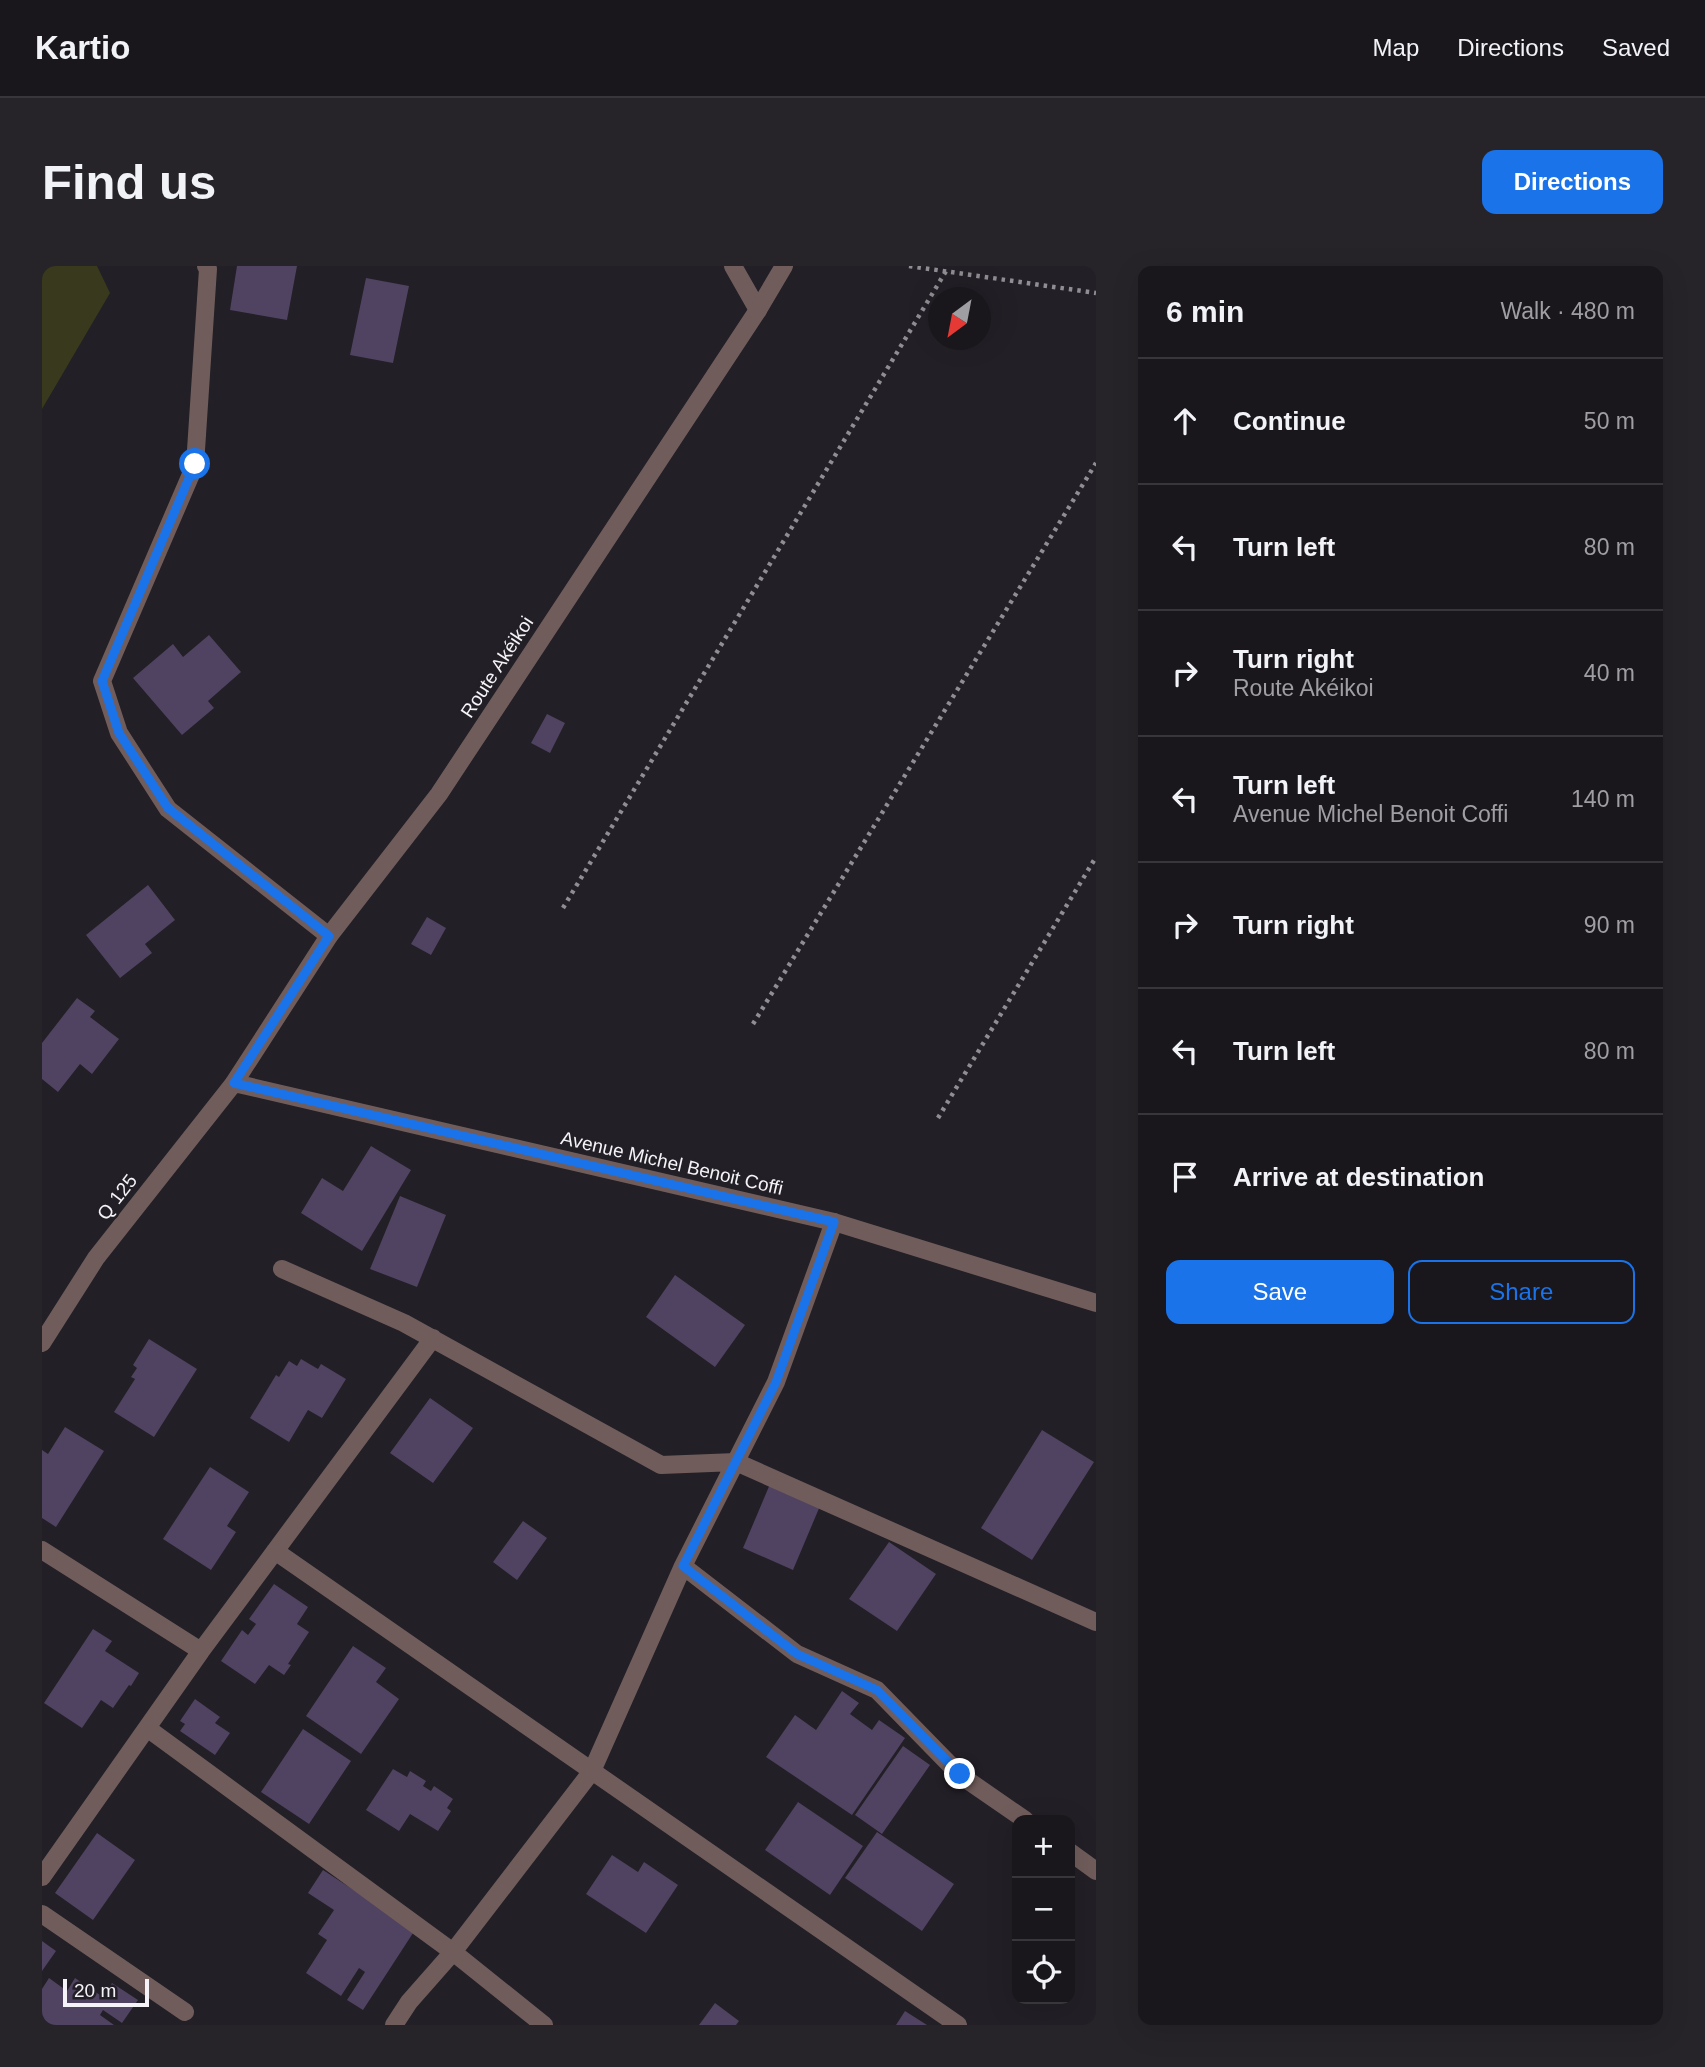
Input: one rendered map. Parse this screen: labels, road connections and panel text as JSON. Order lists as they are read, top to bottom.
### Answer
{
  "streets": {
    "street": ["Route Akéikoi", "Avenue Michel Benoit Coffi", "Q 125"]
  },
  "crossings": [
    ["Route Akéikoi", "Avenue Michel Benoit Coffi"],
    ["Route Akéikoi", "Q 125"],
    ["Avenue Michel Benoit Coffi", "Q 125"]
  ],
  "scale_bar": "20 m",
  "north": "bottom left",
  "page": {
    "header": "Kartio",
    "nav": ["Map", "Directions", "Saved"],
    "buttons": [
      "Directions",
      ["Save", "Share"]
    ],
    "title": "Find us",
    "heading": ["6 min", "Walk · 480 m"],
    "list": [
      ["Continue", "50 m"],
      ["Turn left", "80 m"],
      ["Turn right", "Route Akéikoi", "40 m"],
      ["Turn left", "Avenue Michel Benoit Coffi", "140 m"],
      ["Turn right", "90 m"],
      ["Turn left", "80 m"],
      "Arrive at destination"
    ],
    "map_buttons": ["+", "−"],
    "scale": "20 m"
  }
}
